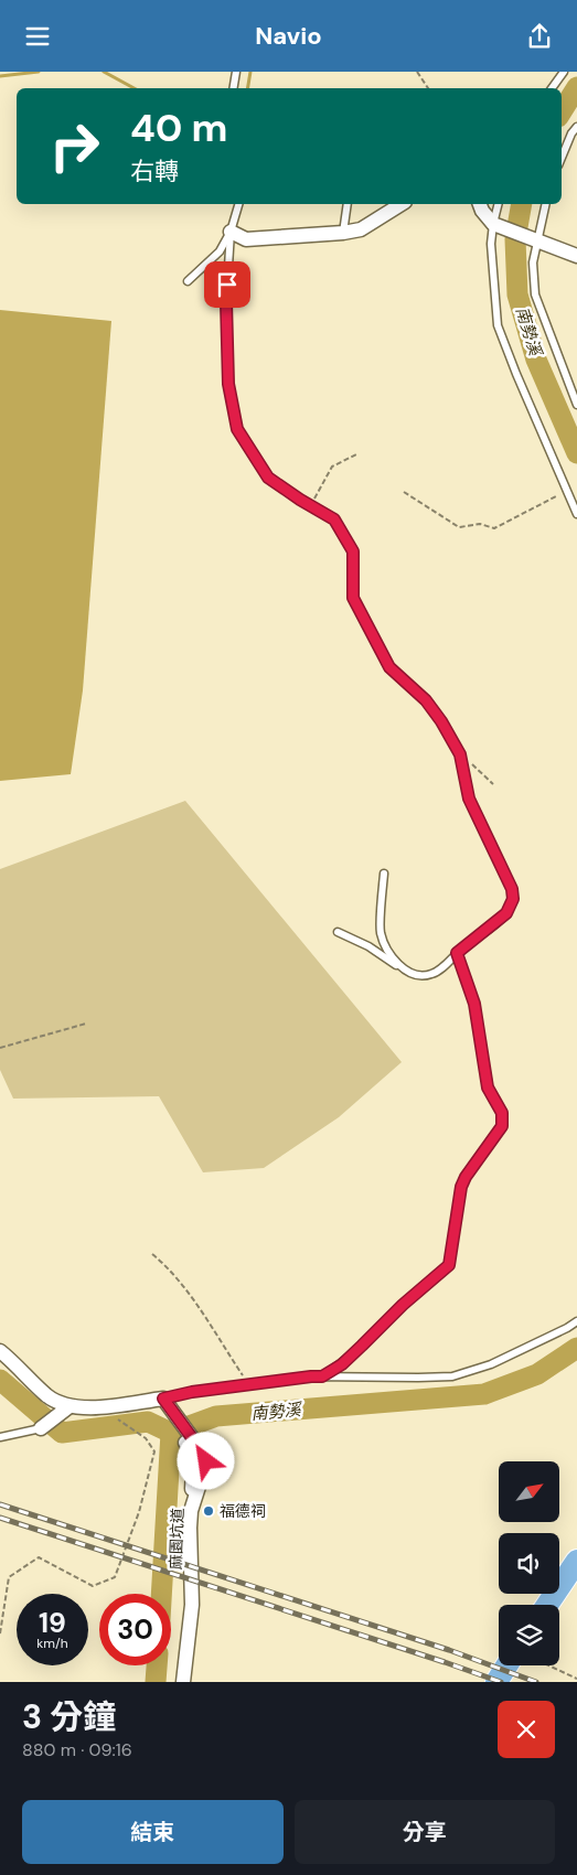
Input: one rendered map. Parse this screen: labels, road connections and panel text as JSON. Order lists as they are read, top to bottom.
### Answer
{
  "streets": {
    "street": ["麻園坑道"]
  },
  "water": ["南勢溪"],
  "places": ["福德祠"],
  "north": "top right",
  "page": {
    "header": "Navio",
    "turn": ["40 m", "右轉"],
    "speed": "19 km/h",
    "limit": "30",
    "heading": ["3 分鐘", "880 m · 09:16"],
    "buttons": ["結束", "分享"]
  }
}
